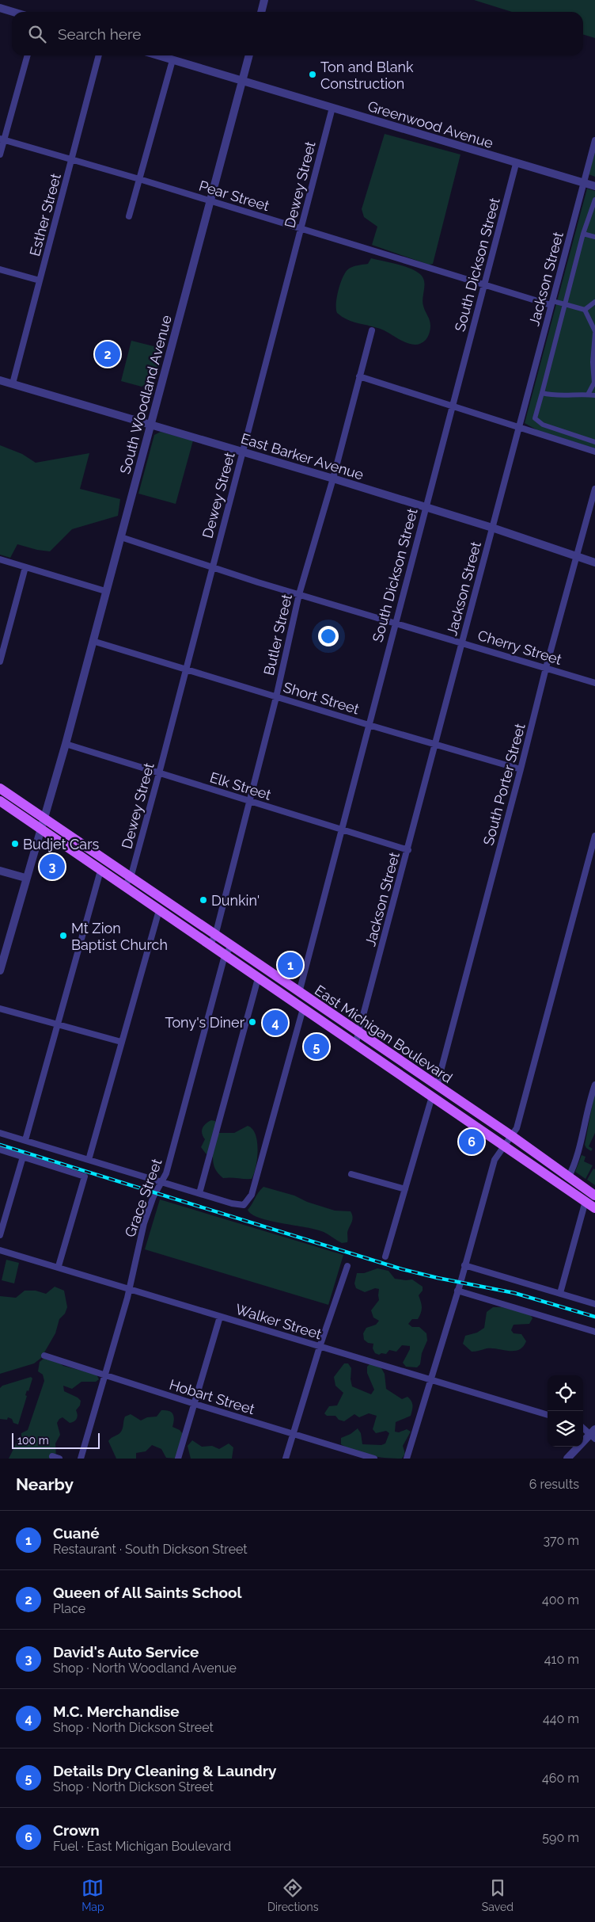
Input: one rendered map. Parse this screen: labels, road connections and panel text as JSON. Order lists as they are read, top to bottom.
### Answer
{
  "streets": {
    "main road": ["East Michigan Boulevard"],
    "street": [
      "Greenwood Avenue",
      "Dewey Street",
      "Pear Street",
      "Esther Street",
      "South Dickson Street",
      "Jackson Street",
      "South Woodland Avenue",
      "East Barker Avenue",
      "Butler Street",
      "Cherry Street",
      "Short Street",
      "South Porter Street",
      "Elk Street",
      "Grace Street",
      "Walker Street",
      "Hobart Street"
    ]
  },
  "crossings": [
    ["Greenwood Avenue", "Dewey Street"],
    ["Greenwood Avenue", "South Dickson Street"],
    ["Greenwood Avenue", "Jackson Street"],
    ["Greenwood Avenue", "South Woodland Avenue"],
    ["Dewey Street", "Pear Street"],
    ["Dewey Street", "East Barker Avenue"],
    ["Dewey Street", "Cherry Street"],
    ["Dewey Street", "Short Street"],
    ["Dewey Street", "Elk Street"],
    ["Dewey Street", "East Michigan Boulevard"],
    ["Pear Street", "Esther Street"],
    ["Pear Street", "South Dickson Street"],
    ["Pear Street", "Jackson Street"],
    ["Pear Street", "South Woodland Avenue"],
    ["Esther Street", "East Barker Avenue"],
    ["South Dickson Street", "East Barker Avenue"],
    ["South Dickson Street", "Cherry Street"],
    ["South Dickson Street", "Short Street"],
    ["South Dickson Street", "Elk Street"],
    ["South Dickson Street", "East Michigan Boulevard"],
    ["Jackson Street", "East Barker Avenue"],
    ["Jackson Street", "Cherry Street"],
    ["Jackson Street", "Short Street"],
    ["Jackson Street", "Elk Street"],
    ["Jackson Street", "East Michigan Boulevard"],
    ["South Woodland Avenue", "East Barker Avenue"],
    ["South Woodland Avenue", "Cherry Street"],
    ["South Woodland Avenue", "Short Street"],
    ["South Woodland Avenue", "Elk Street"],
    ["South Woodland Avenue", "East Michigan Boulevard"],
    ["East Barker Avenue", "Butler Street"],
    ["East Barker Avenue", "South Porter Street"],
    ["Butler Street", "Cherry Street"],
    ["Butler Street", "Short Street"],
    ["Butler Street", "Elk Street"],
    ["Butler Street", "East Michigan Boulevard"],
    ["Cherry Street", "South Porter Street"],
    ["Short Street", "South Porter Street"],
    ["South Porter Street", "East Michigan Boulevard"],
    ["East Michigan Boulevard", "Grace Street"],
    ["Grace Street", "Walker Street"],
    ["Grace Street", "Hobart Street"]
  ],
  "places": [
    "Ton and Blank Construction",
    "Budjet Cars",
    "Dunkin'",
    "Mt Zion Baptist Church",
    "Tony's Diner"
  ],
  "scale_bar": "100 m",
  "page": {
    "search": "Search here",
    "pins": [
      "2",
      "3",
      "1",
      "4",
      "5",
      "6"
    ],
    "scale": "100 m",
    "heading": ["Nearby", "6 results"],
    "list": [
      {
        "mark": "1",
        "name": "Cuané",
        "note": "Restaurant · South Dickson Street",
        "value": "370 m"
      },
      {
        "mark": "2",
        "name": "Queen of All Saints School",
        "note": "Place",
        "value": "400 m"
      },
      {
        "mark": "3",
        "name": "David's Auto Service",
        "note": "Shop · North Woodland Avenue",
        "value": "410 m"
      },
      {
        "mark": "4",
        "name": "M.C. Merchandise",
        "note": "Shop · North Dickson Street",
        "value": "440 m"
      },
      {
        "mark": "5",
        "name": "Details Dry Cleaning & Laundry",
        "note": "Shop · North Dickson Street",
        "value": "460 m"
      },
      {
        "mark": "6",
        "name": "Crown",
        "note": "Fuel · East Michigan Boulevard",
        "value": "590 m"
      }
    ],
    "nav": ["Map", "Directions", "Saved"]
  }
}
